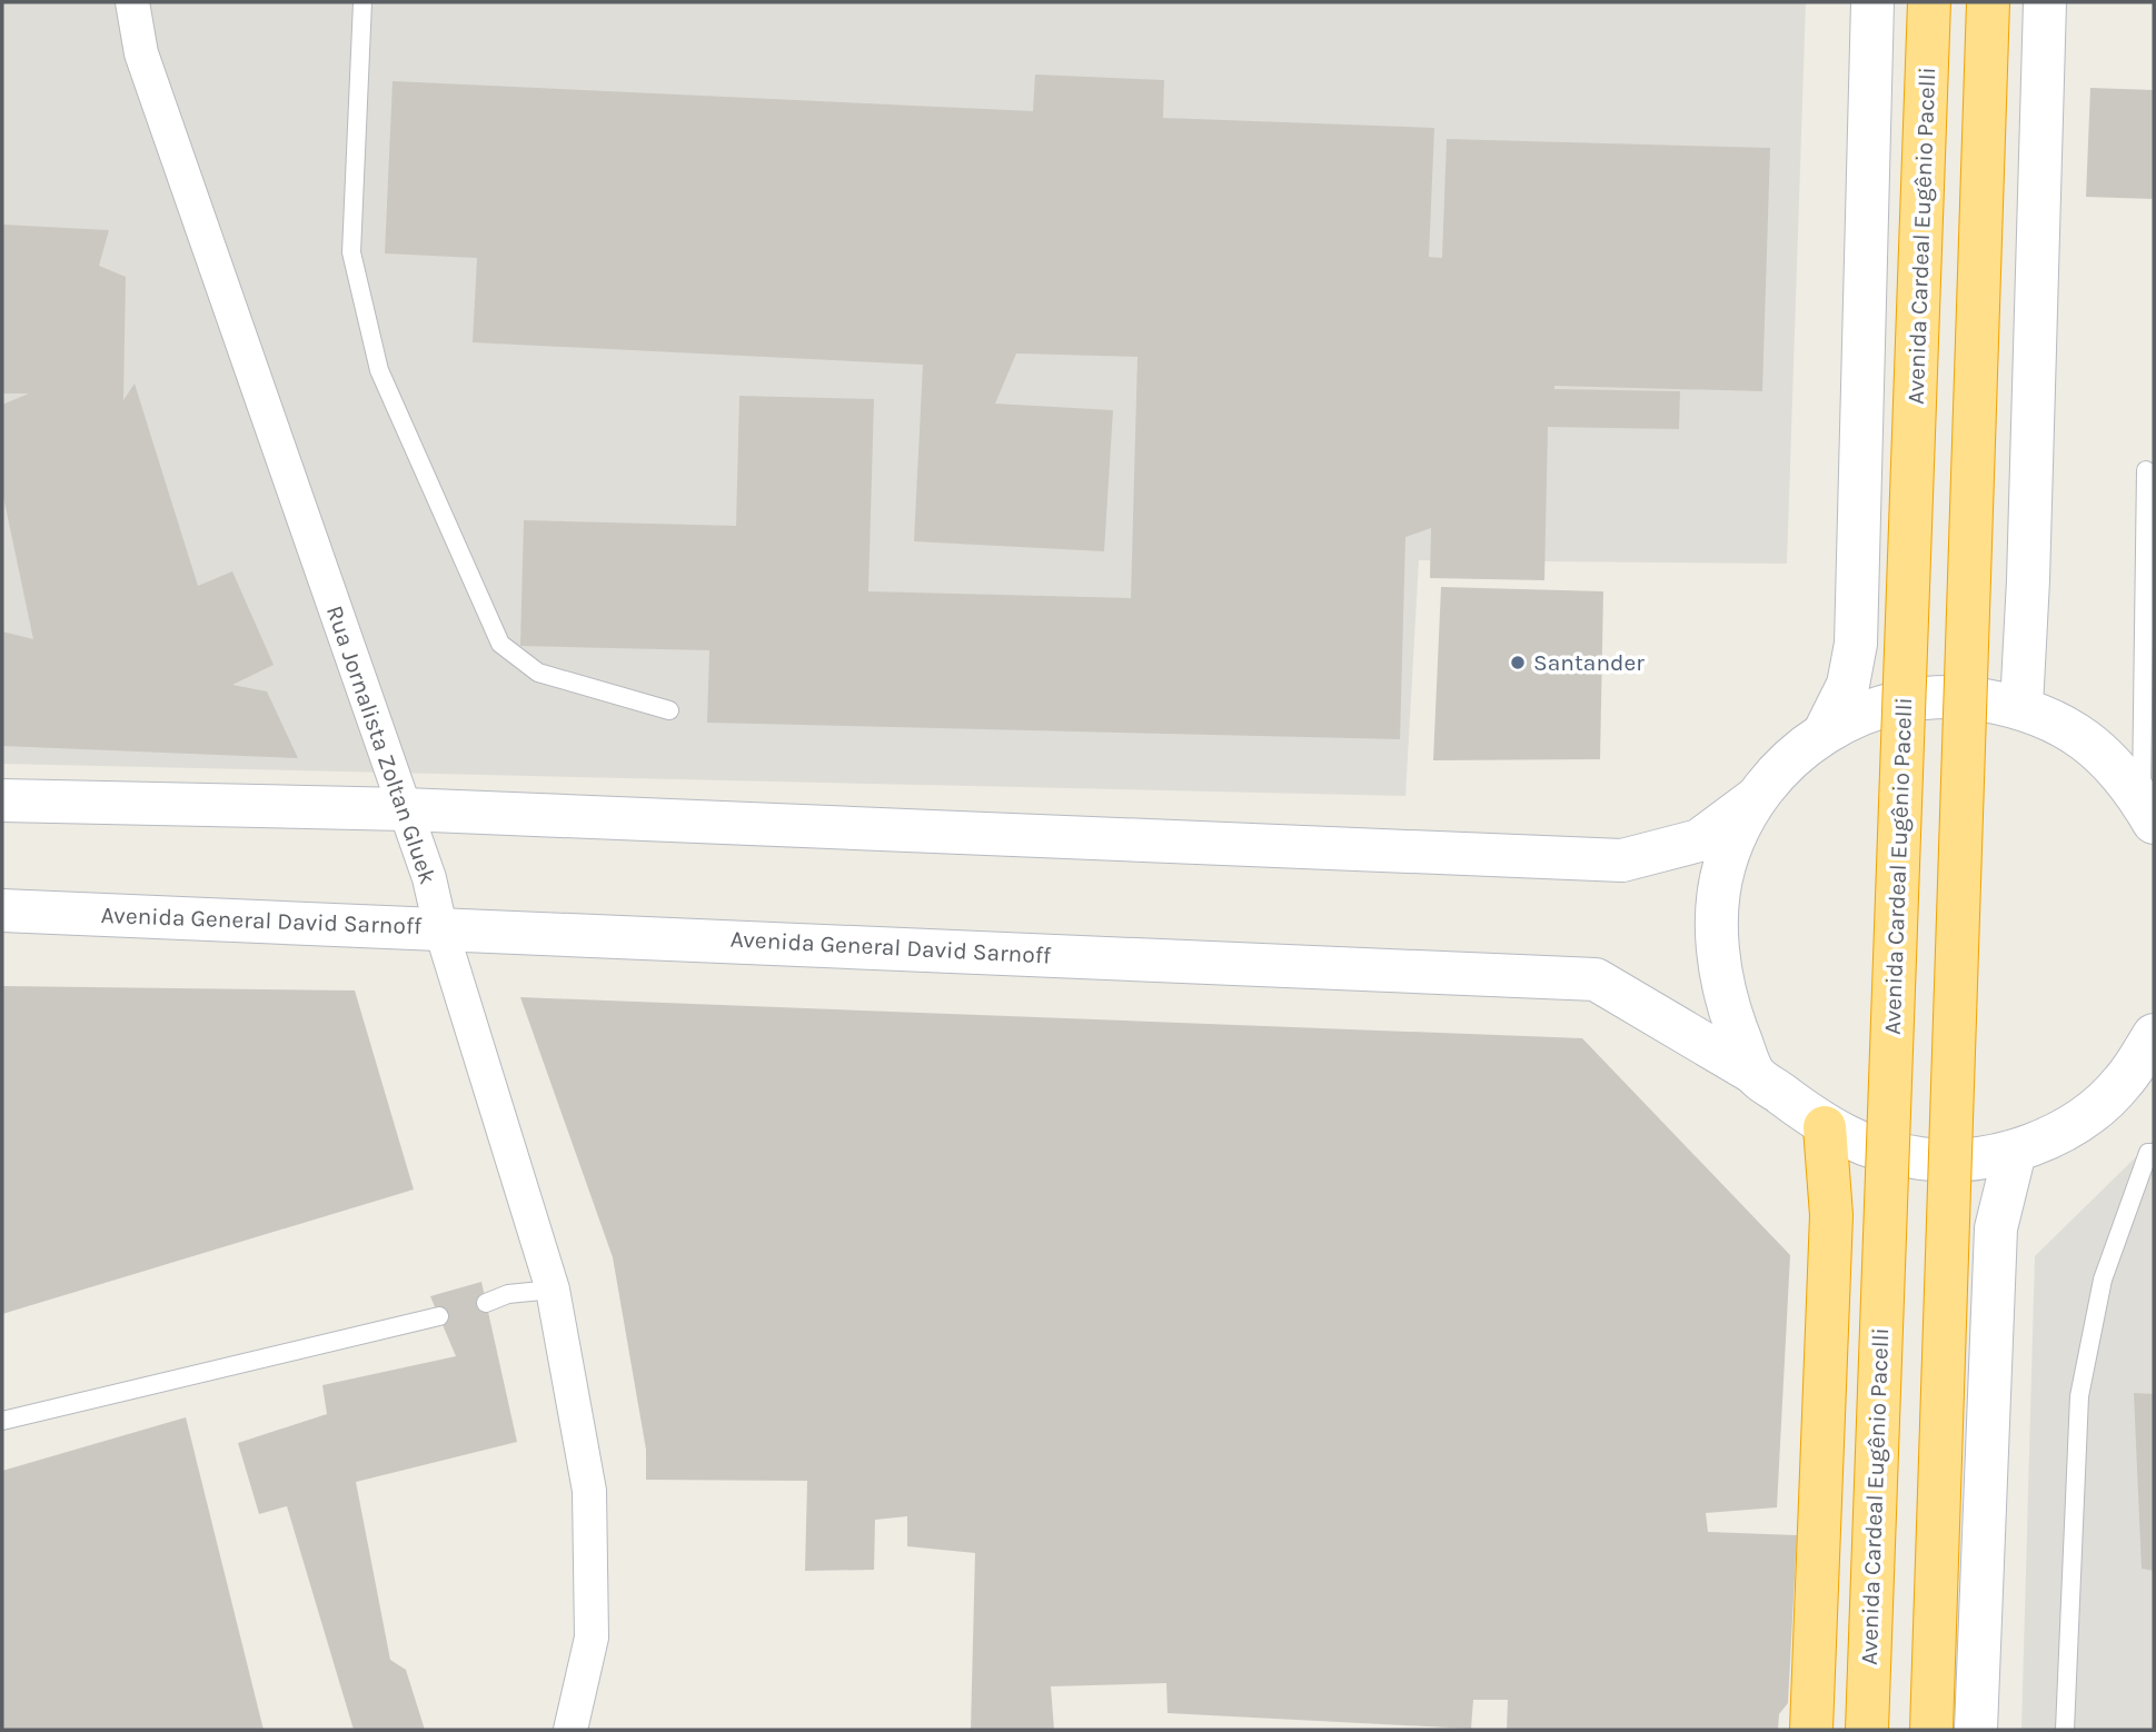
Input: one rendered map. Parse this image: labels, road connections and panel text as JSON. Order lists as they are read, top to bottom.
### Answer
{
  "streets": {
    "highway": ["Avenida Cardeal Eugênio Pacelli"],
    "main road": ["Avenida General David Sarnoff"],
    "street": ["Rua Jornalista Zoltan Gluek"]
  },
  "crossings": [
    ["Rua Jornalista Zoltan Gluek", "Avenida General David Sarnoff"]
  ],
  "places": ["Santander"]
}
